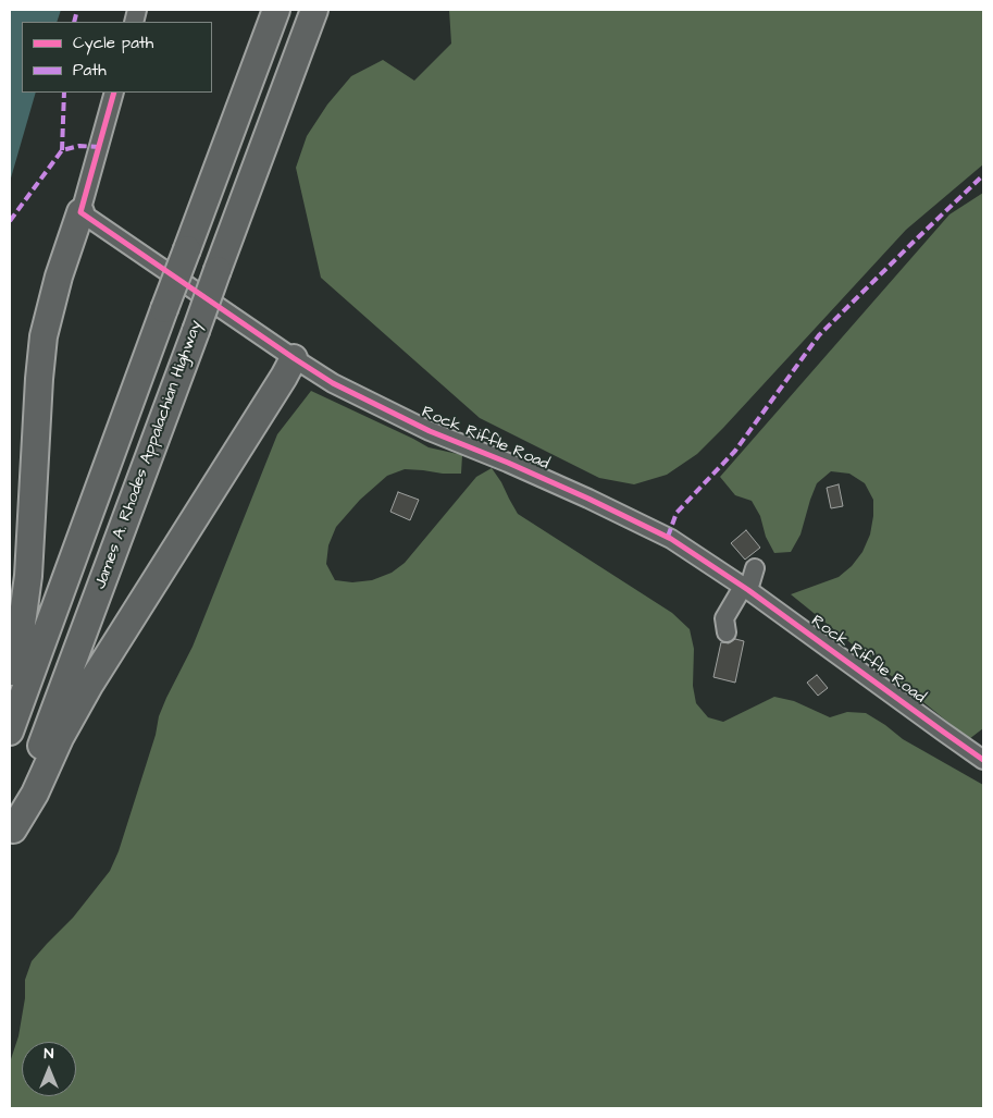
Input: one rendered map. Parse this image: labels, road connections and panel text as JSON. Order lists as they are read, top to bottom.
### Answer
{
  "streets": {
    "highway": ["James A. Rhodes Appalachian Highway"],
    "street": ["Rock Riffle Road"]
  },
  "legend": ["Cycle path", "Path"],
  "north": "top"
}
